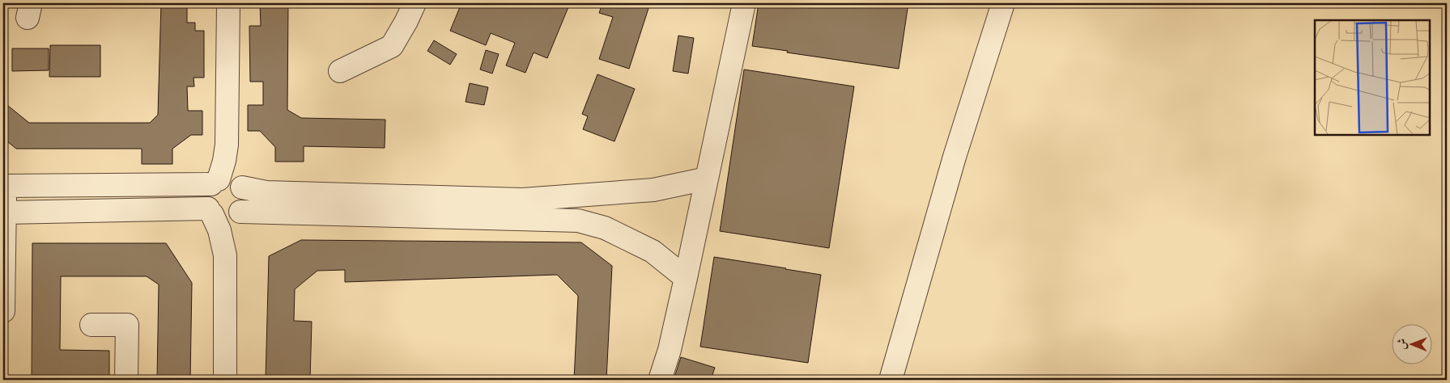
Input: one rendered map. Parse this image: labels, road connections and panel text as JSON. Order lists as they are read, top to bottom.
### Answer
{
  "north": "left"
}
